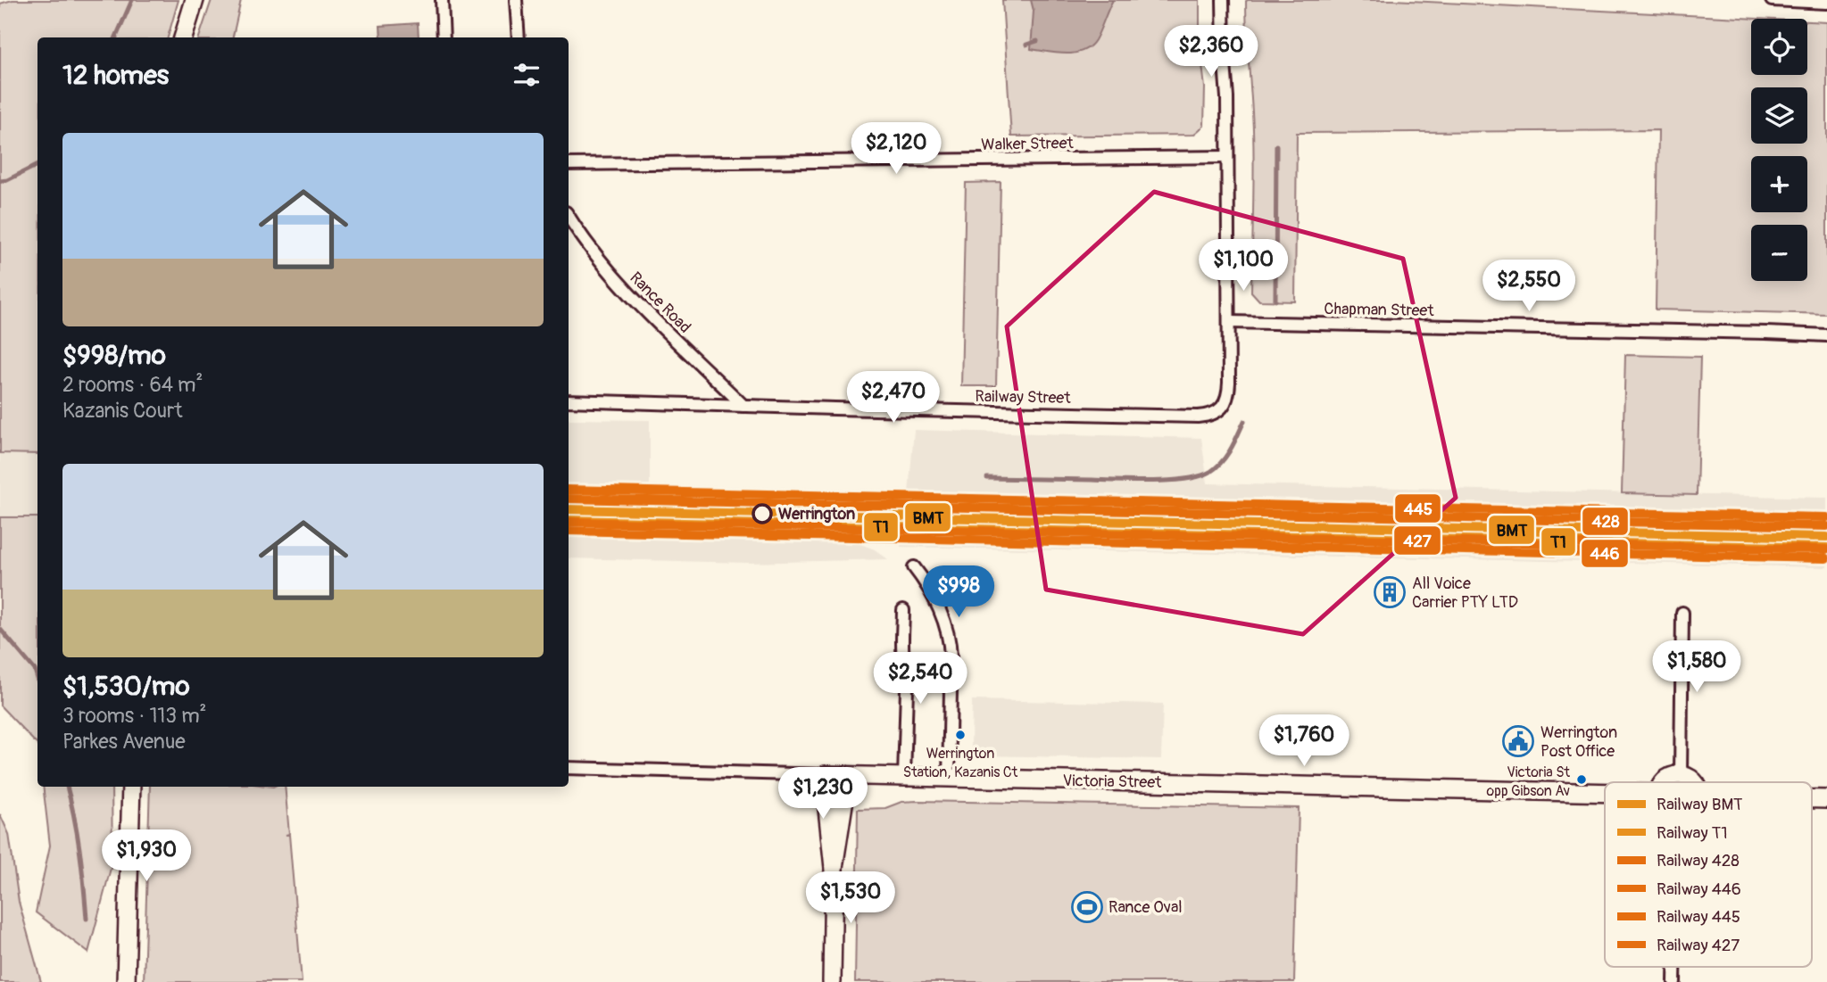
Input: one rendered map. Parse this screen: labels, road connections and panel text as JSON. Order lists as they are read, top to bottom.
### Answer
{
  "streets": {
    "street": [
      "Walker Street",
      "Rance Road",
      "Chapman Street",
      "Railway Street",
      "Victoria Street"
    ]
  },
  "crossings": [
    ["Rance Road", "Railway Street"],
    ["Chapman Street", "Railway Street"]
  ],
  "places": {
    "other": ["Werrington", "Werrington Station, Kazanis Ct", "Victoria St opp Gibson Av"],
    "building": ["All Voice Carrier PTY LTD"],
    "public building": ["Werrington Post Office"],
    "sports": ["Rance Oval"]
  },
  "lines": [
    "rail line 445",
    "rail line 428",
    "rail line BMT",
    "rail line T1",
    "rail line 427",
    "rail line 446"
  ],
  "legend": [
    "Railway BMT",
    "Railway T1",
    "Railway 428",
    "Railway 446",
    "Railway 445",
    "Railway 427"
  ],
  "page": {
    "map_buttons": ["+", "−"],
    "price": [
      "$2,360",
      "$2,120",
      "$1,100",
      "$2,550",
      "$2,470",
      "$998",
      "$1,580",
      "$2,540",
      "$1,760",
      "$1,230",
      "$1,930",
      "$1,530"
    ],
    "heading": "12 homes",
    "list": [
      {
        "name": "$998/mo",
        "note": "2 rooms · 64 m² · Kazanis Court"
      },
      {
        "name": "$1,530/mo",
        "note": "3 rooms · 113 m² · Parkes Avenue"
      }
    ]
  }
}
